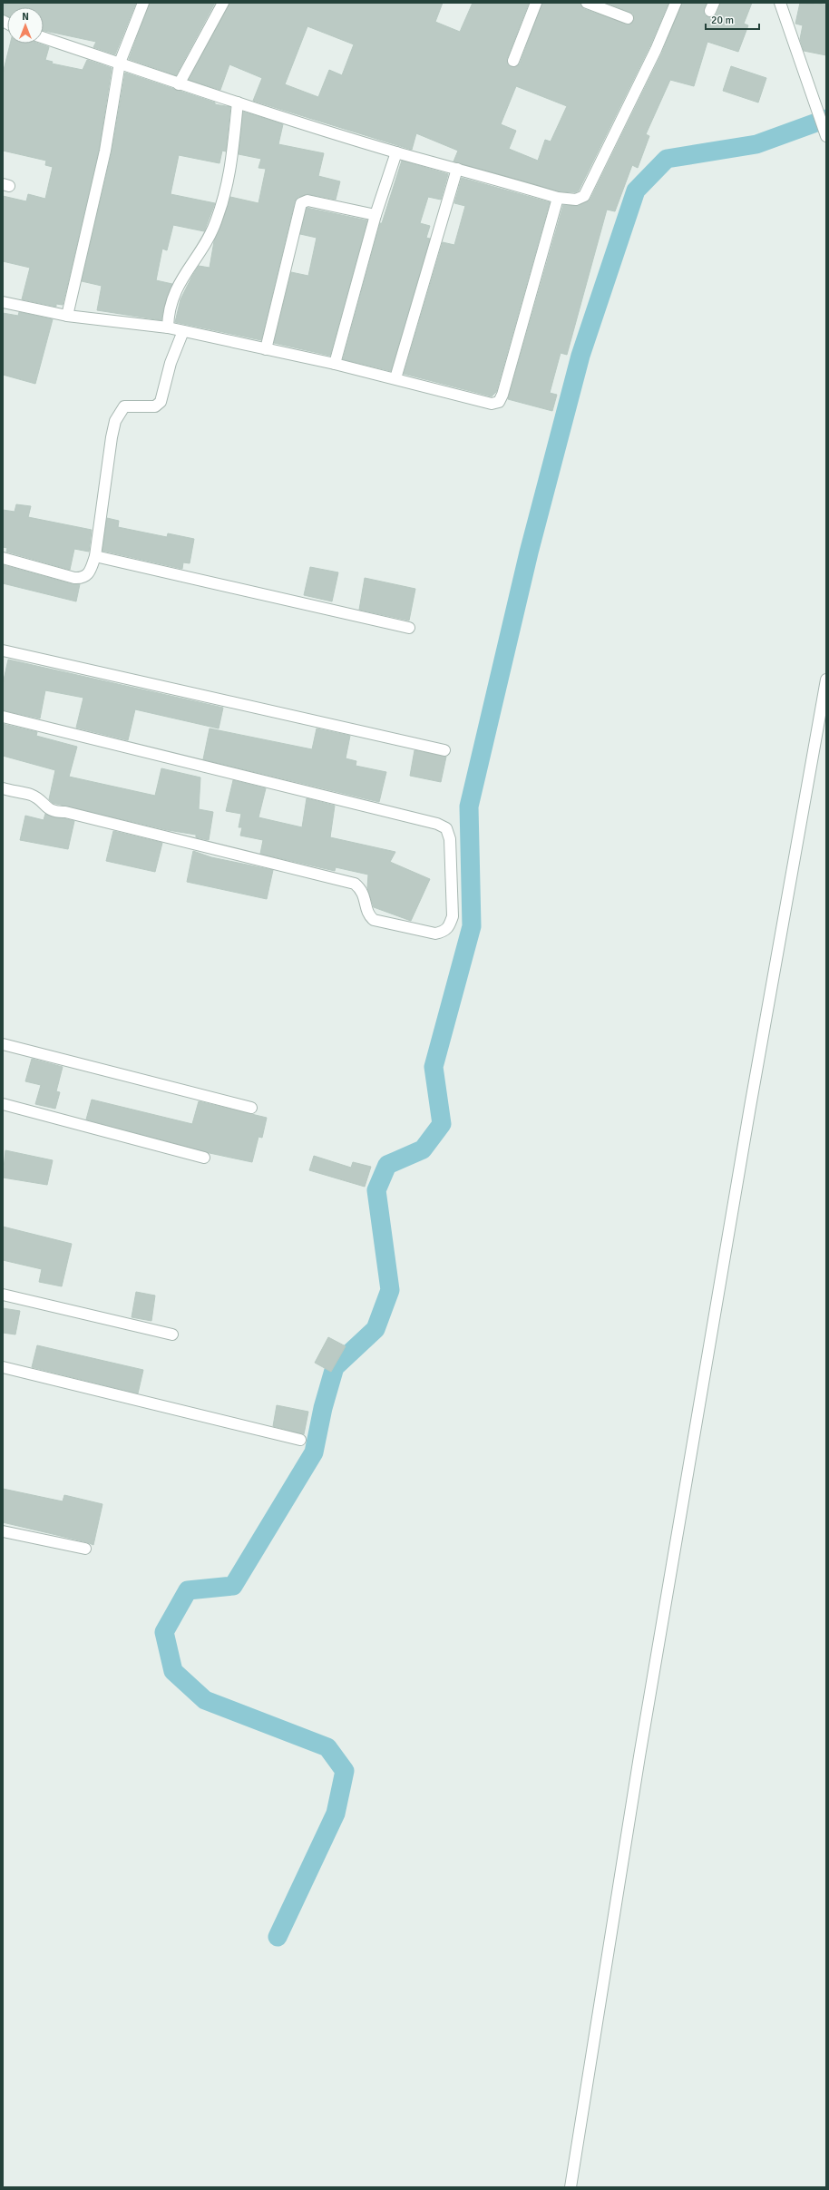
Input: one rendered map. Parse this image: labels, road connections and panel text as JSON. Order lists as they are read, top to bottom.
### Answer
{
  "scale_bar": "20 m",
  "north": "top"
}
